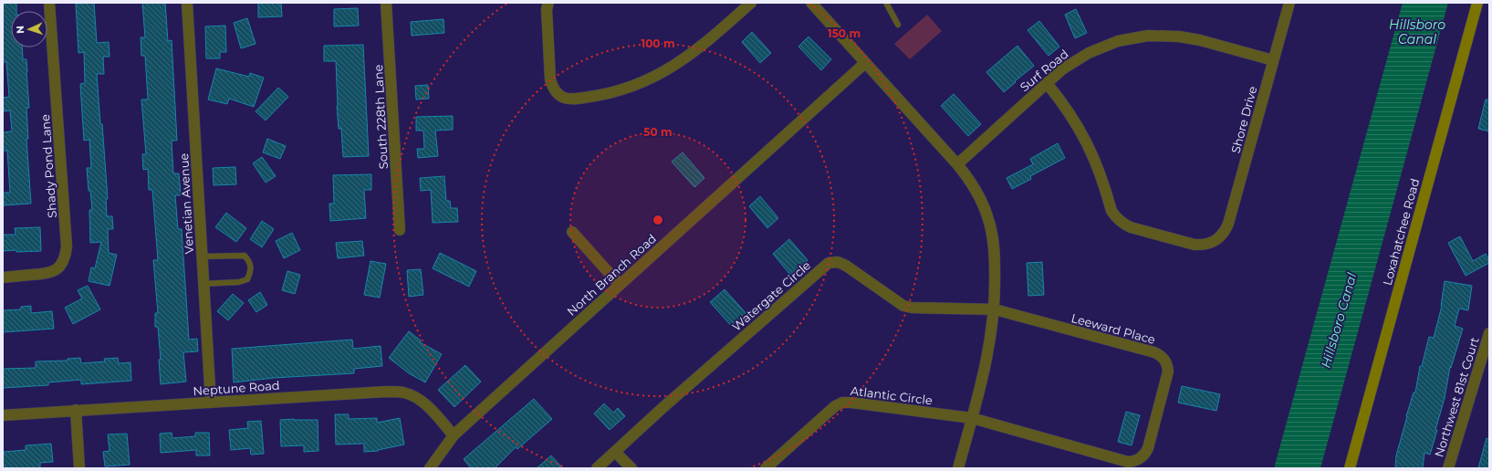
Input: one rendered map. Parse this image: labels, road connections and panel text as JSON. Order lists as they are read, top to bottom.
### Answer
{
  "streets": {
    "main road": ["Loxahatchee Road"],
    "street": [
      "Surf Road",
      "South 228th Lane",
      "Shore Drive",
      "Shady Pond Lane",
      "Venetian Avenue",
      "North Branch Road",
      "Watergate Circle",
      "Leeward Place",
      "Neptune Road",
      "Atlantic Circle",
      "Northwest 81st Court"
    ]
  },
  "crossings": [
    ["Surf Road", "Shore Drive"],
    ["Venetian Avenue", "Neptune Road"],
    ["North Branch Road", "Neptune Road"],
    ["Watergate Circle", "Leeward Place"],
    ["Leeward Place", "Atlantic Circle"]
  ],
  "water": ["Hillsboro Canal"],
  "north": "left",
  "rings": ["150 m", "100 m", "50 m"]
}
